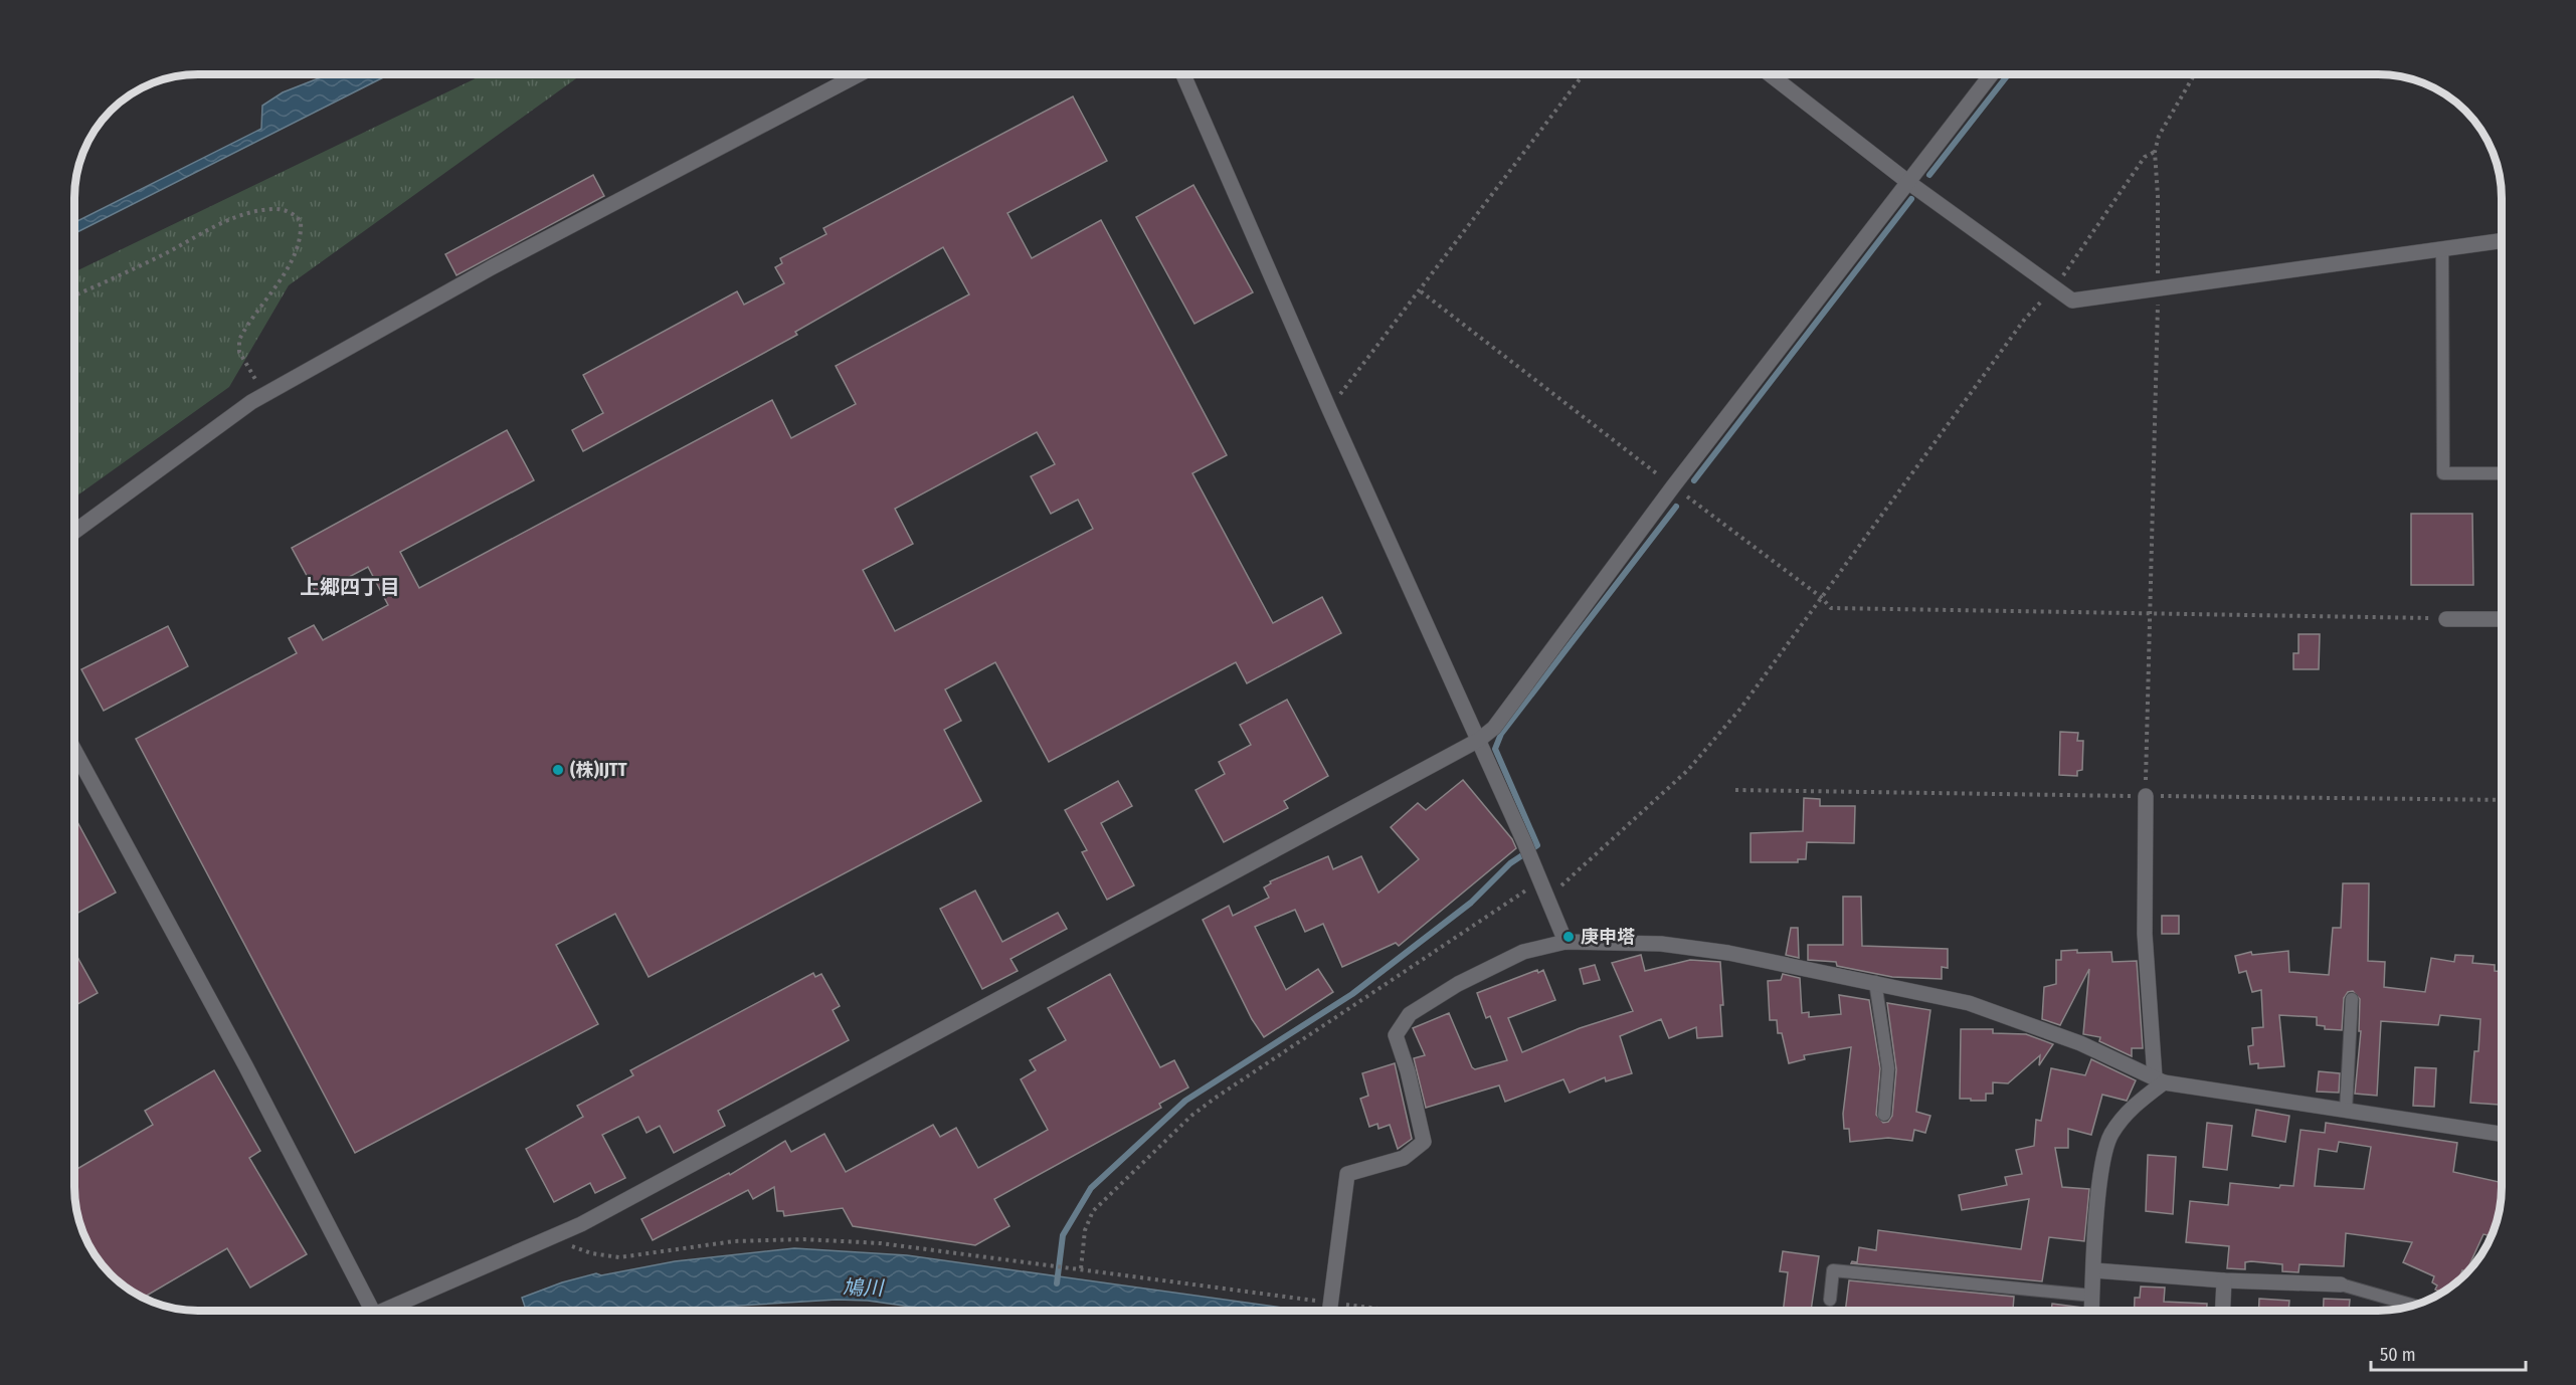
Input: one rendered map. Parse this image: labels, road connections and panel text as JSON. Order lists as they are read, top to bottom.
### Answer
{
  "districts": ["上郷四丁目"],
  "water": ["鳩川"],
  "places": ["(株)IJTT", "庚申塔"],
  "scale_bar": "50 m"
}
